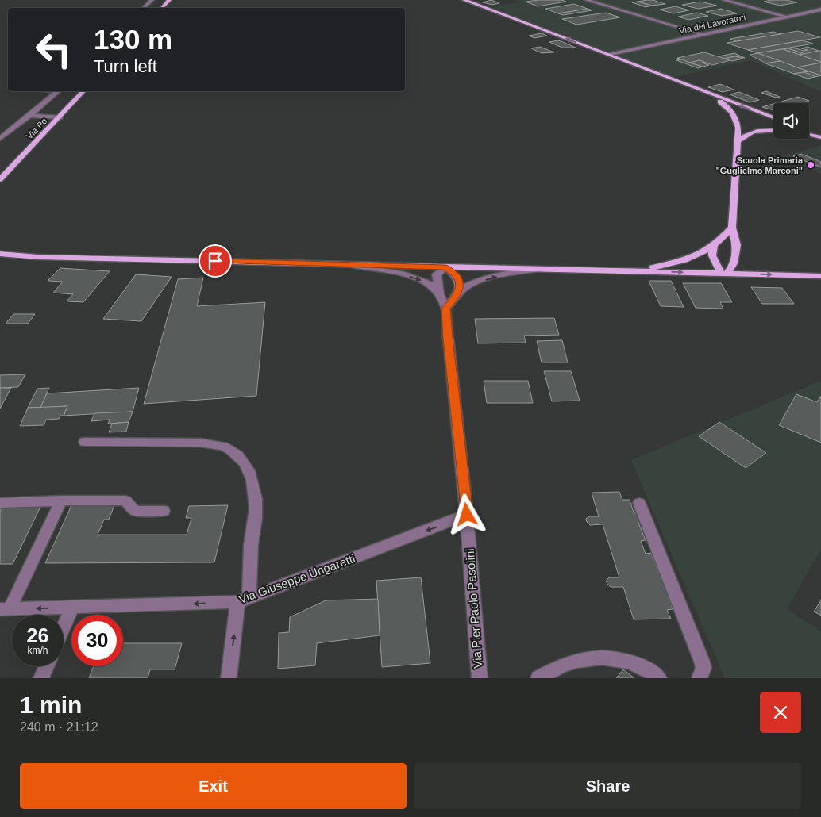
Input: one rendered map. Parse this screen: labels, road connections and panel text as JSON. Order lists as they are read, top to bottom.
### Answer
{
  "streets": {
    "main road": ["Via Po"],
    "street": ["Via dei Lavoratori", "Via Giuseppe Ungaretti", "Via Pier Paolo Pasolini"]
  },
  "crossings": [
    ["Via Giuseppe Ungaretti", "Via Pier Paolo Pasolini"]
  ],
  "one_way": ["Via Giuseppe Ungaretti"],
  "places": ["Scuola Primaria \"Guglielmo Marconi\""],
  "page": {
    "turn": ["130 m", "Turn left"],
    "speed": "26 km/h",
    "limit": "30",
    "heading": ["1 min", "240 m · 21:12"],
    "buttons": ["Exit", "Share"]
  }
}
